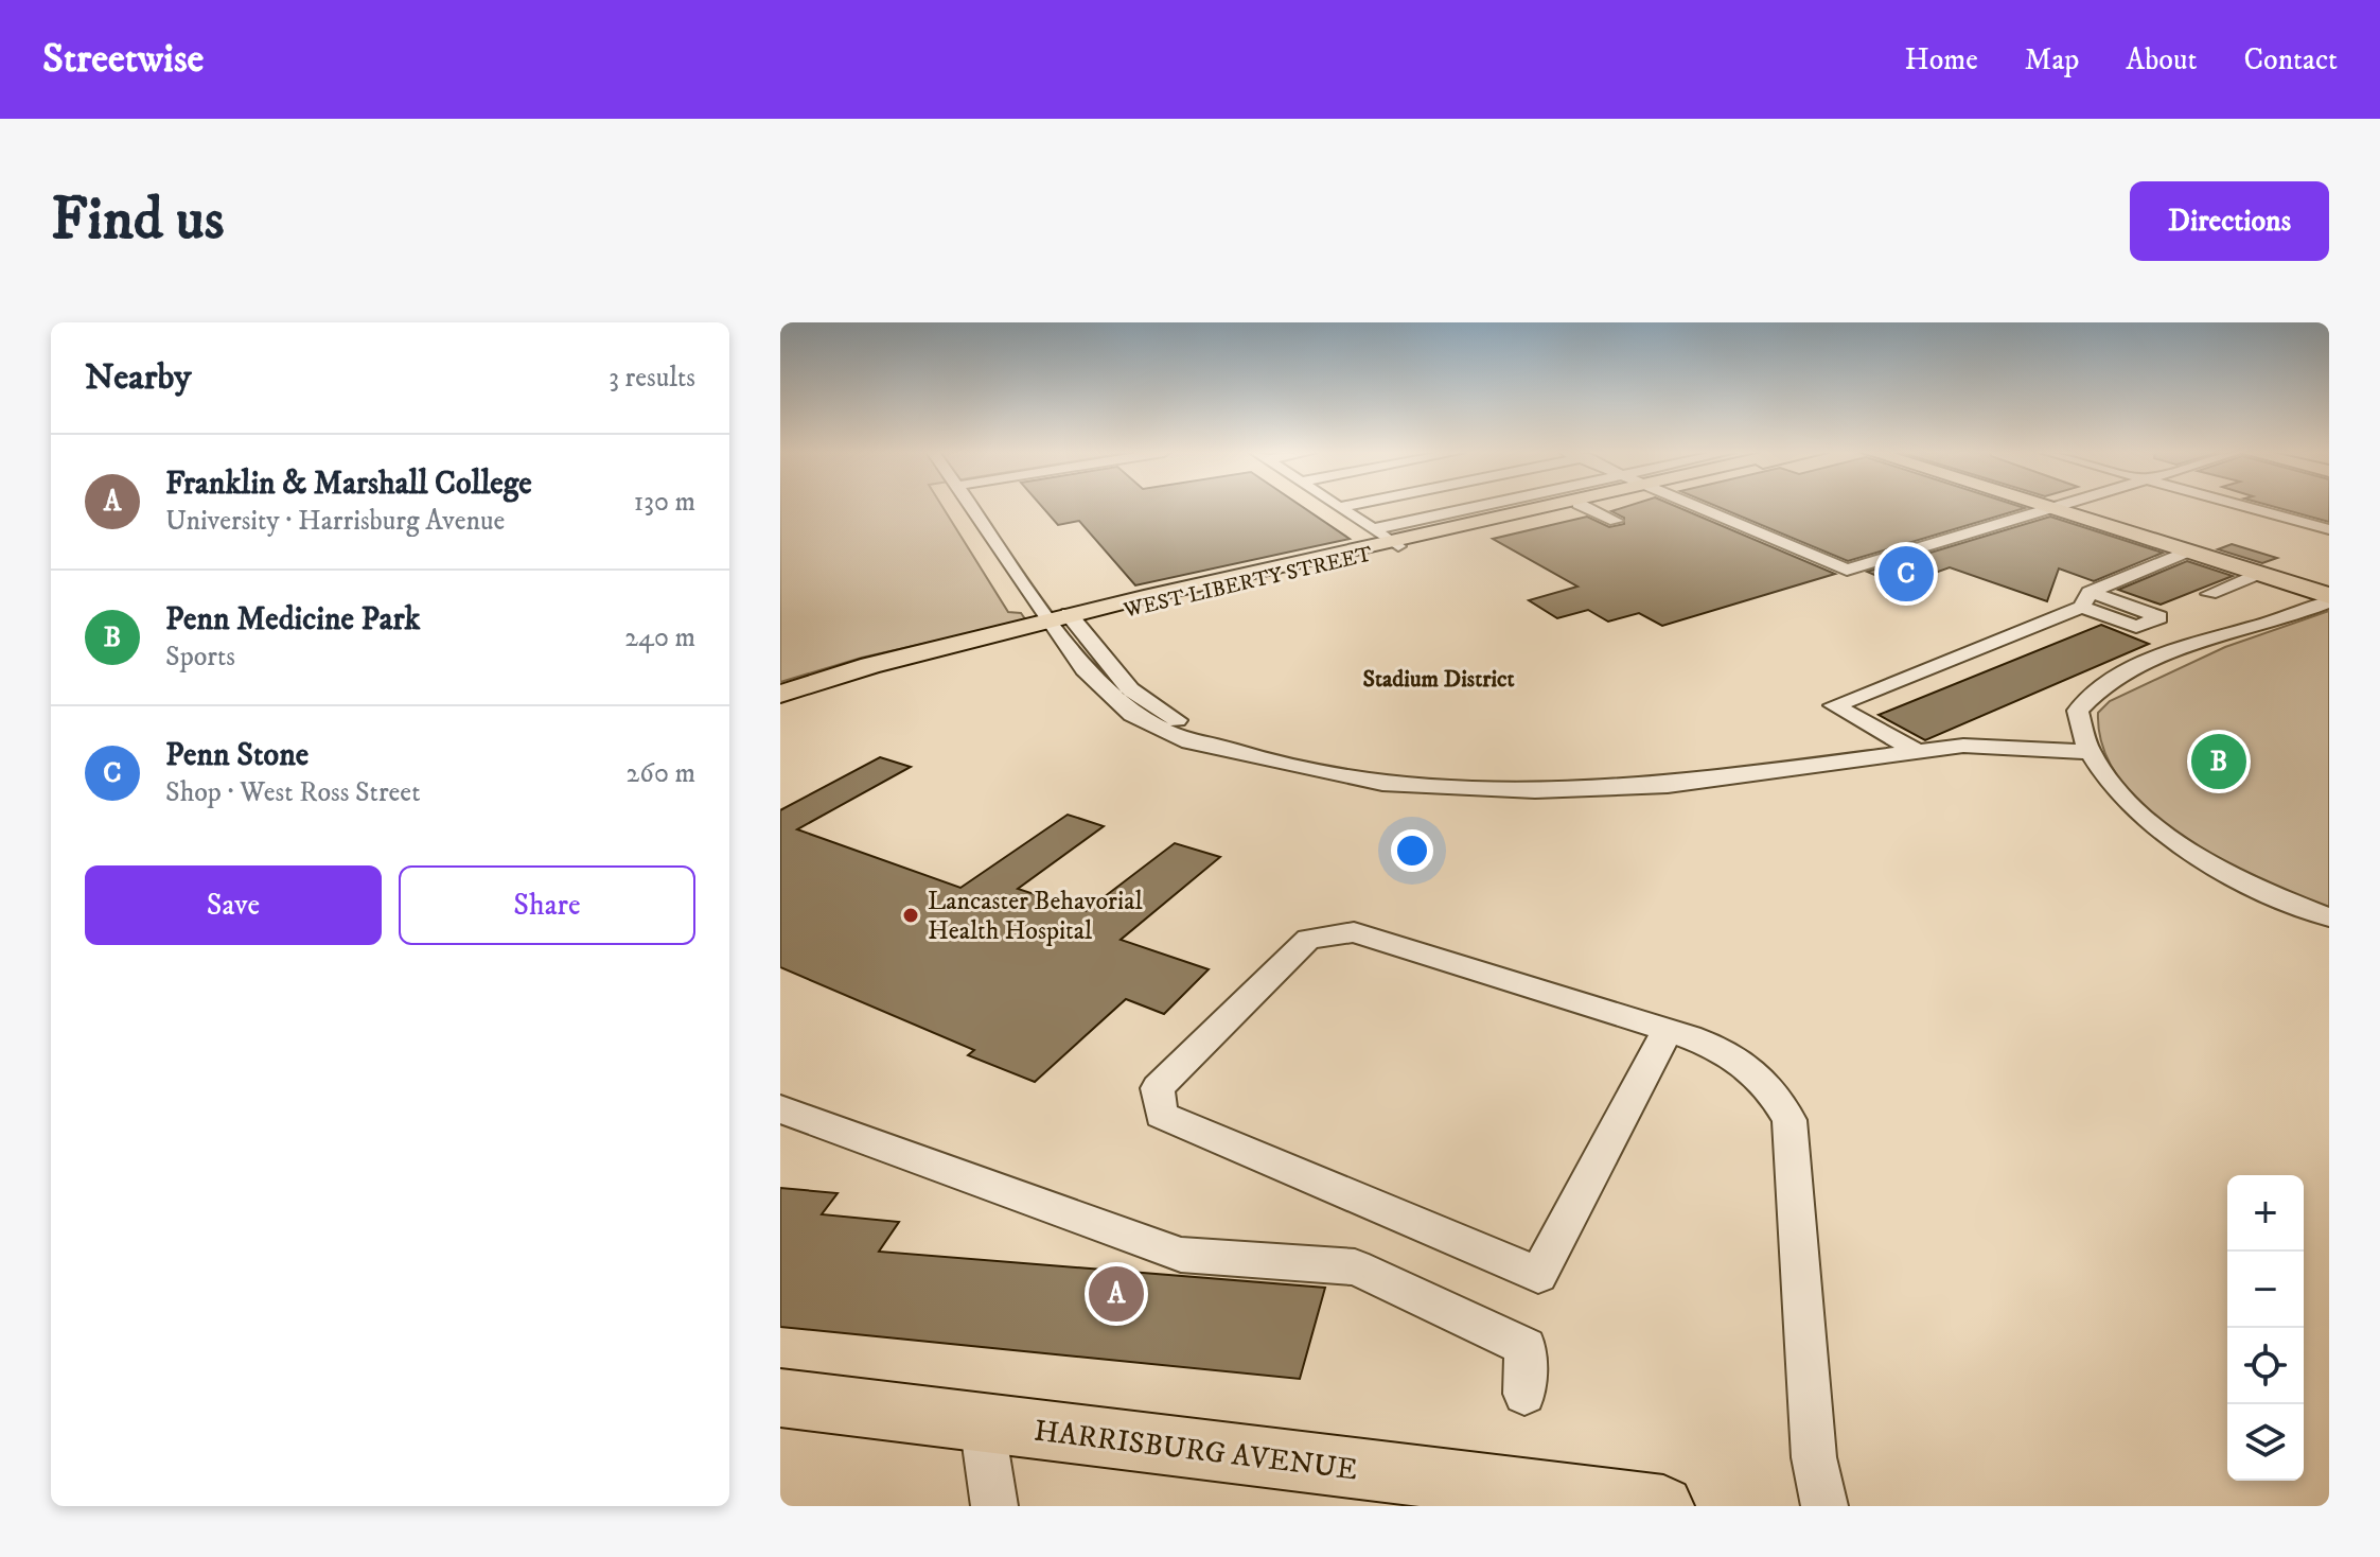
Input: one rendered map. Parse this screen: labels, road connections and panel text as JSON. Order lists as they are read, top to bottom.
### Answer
{
  "streets": {
    "main road": ["WEST LIBERTY STREET", "HARRISBURG AVENUE"]
  },
  "districts": ["Stadium District"],
  "places": ["Lancaster Behavorial Health Hospital"],
  "page": {
    "header": "Streetwise",
    "nav": [
      "Home",
      "Map",
      "About",
      "Contact"
    ],
    "buttons": [
      "Directions",
      ["Save", "Share"]
    ],
    "title": "Find us",
    "heading": ["Nearby", "3 results"],
    "list": [
      {
        "mark": "A",
        "name": "Franklin & Marshall College",
        "note": "University · Harrisburg Avenue",
        "value": "130 m"
      },
      {
        "mark": "B",
        "name": "Penn Medicine Park",
        "note": "Sports",
        "value": "240 m"
      },
      {
        "mark": "C",
        "name": "Penn Stone",
        "note": "Shop · West Ross Street",
        "value": "260 m"
      }
    ],
    "pins": ["C", "B", "A"],
    "map_buttons": ["+", "−"]
  }
}
